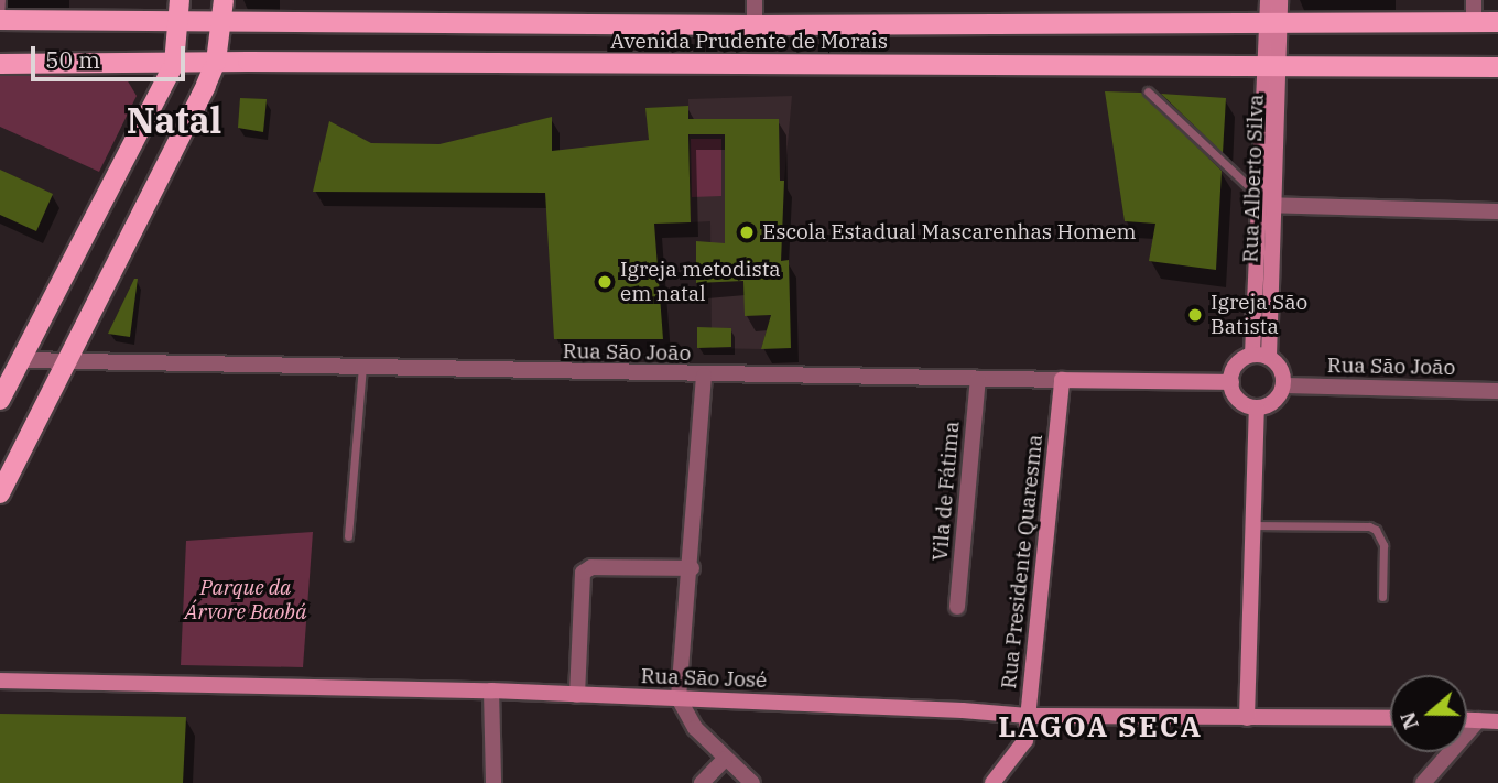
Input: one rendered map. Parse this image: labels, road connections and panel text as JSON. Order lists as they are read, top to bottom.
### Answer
{
  "streets": {
    "main road": [
      "Avenida Prudente de Morais",
      "Rua Alberto Silva",
      "Rua São João",
      "Rua Presidente Quaresma",
      "Rua São José"
    ],
    "street": ["Vila de Fátima"]
  },
  "crossings": [
    ["Avenida Prudente de Morais", "Rua Alberto Silva"],
    ["Rua Alberto Silva", "Rua São João"],
    ["Rua São João", "Vila de Fátima"],
    ["Rua São João", "Rua Presidente Quaresma"],
    ["Rua Presidente Quaresma", "Rua São José"]
  ],
  "districts": ["Natal", "LAGOA SECA"],
  "parks": ["Parque da Árvore Baobá"],
  "places": ["Escola Estadual Mascarenhas Homem", "Igreja metodista em natal", "Igreja São Batista"],
  "scale_bar": "50 m",
  "north": "left"
}
